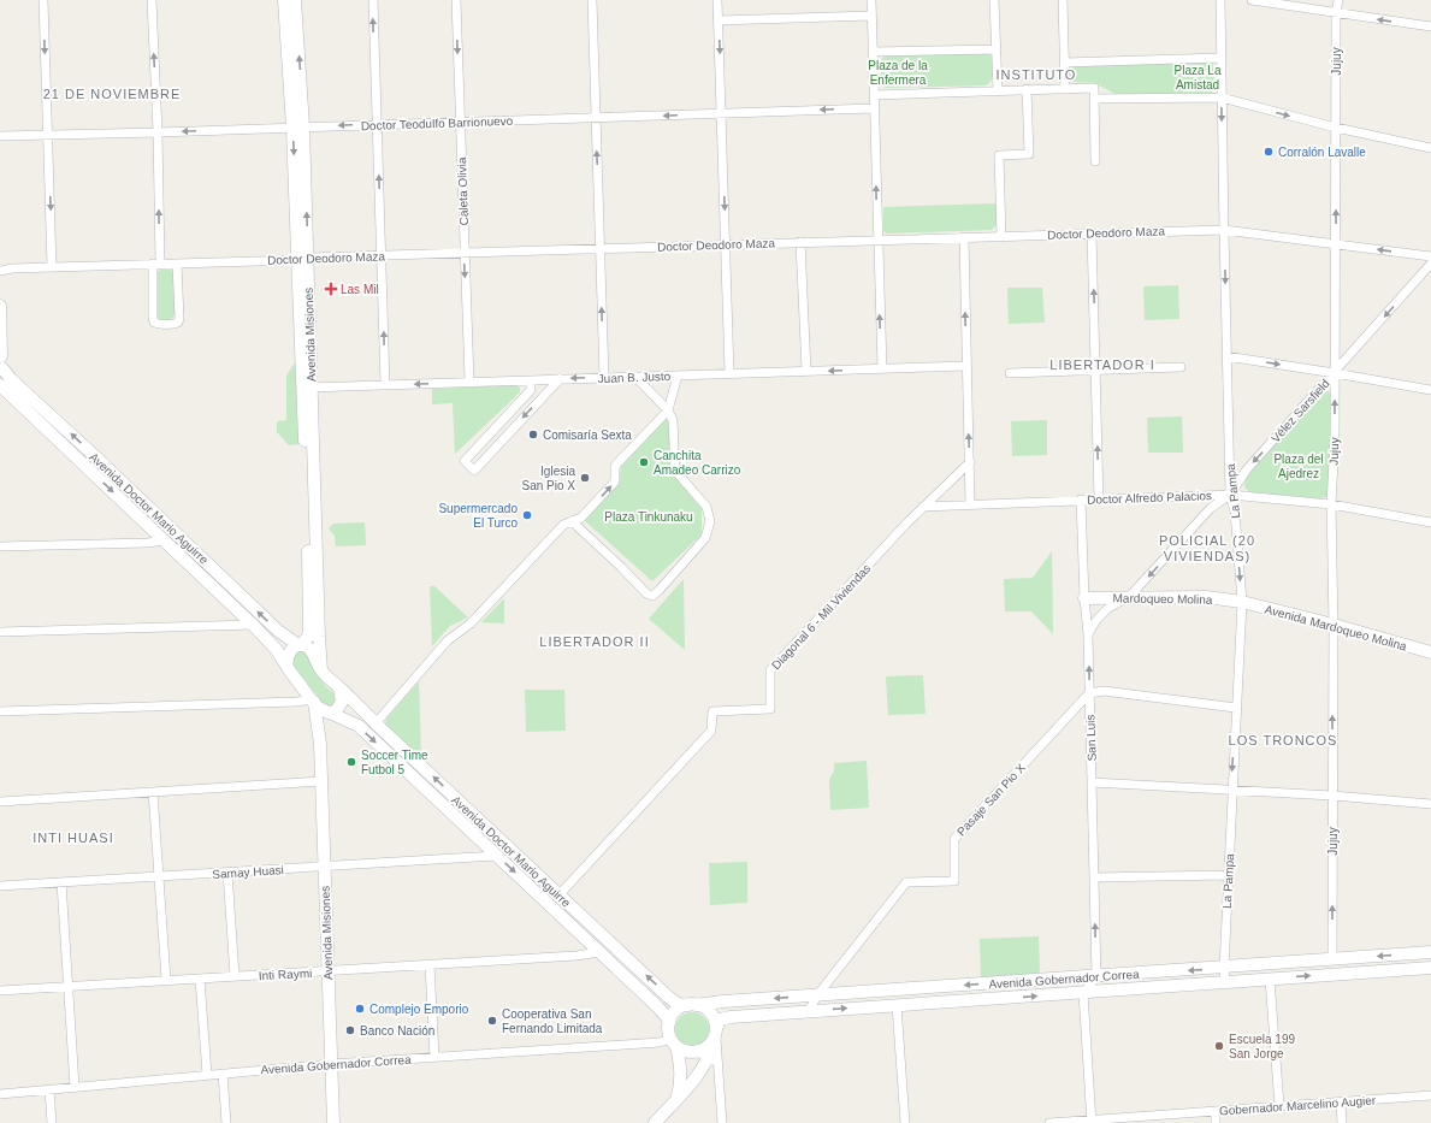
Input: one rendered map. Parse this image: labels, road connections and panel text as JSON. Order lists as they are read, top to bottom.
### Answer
{
  "streets": {
    "main road": [
      "Avenida Misiones",
      "Avenida Doctor Mario Aguirre",
      "Mardoqueo Molina",
      "Avenida Mardoqueo Molina",
      "Avenida Gobernador Correa"
    ],
    "street": [
      "Jujuy",
      "Doctor Teodulfo Barrionuevo",
      "Caleta Olivia",
      "Doctor Deodoro Maza",
      "Juan B. Justo",
      "Vélez Sarsfield",
      "La Pampa",
      "Doctor Alfredo Palacios",
      "Diagonal 6 - Mil Viviendas",
      "San Luis",
      "Pasaje San Pio X",
      "Samay Huasi",
      "Inti Raymi",
      "Gobernador Marcelino Augier"
    ]
  },
  "crossings": [
    ["Jujuy", "Doctor Deodoro Maza"],
    ["Jujuy", "Vélez Sarsfield"],
    ["Jujuy", "Doctor Alfredo Palacios"],
    ["Jujuy", "Avenida Mardoqueo Molina"],
    ["Jujuy", "Avenida Gobernador Correa"],
    ["Doctor Teodulfo Barrionuevo", "Caleta Olivia"],
    ["Doctor Teodulfo Barrionuevo", "Avenida Misiones"],
    ["Caleta Olivia", "Doctor Deodoro Maza"],
    ["Caleta Olivia", "Juan B. Justo"],
    ["Doctor Deodoro Maza", "Avenida Misiones"],
    ["Doctor Deodoro Maza", "La Pampa"],
    ["Avenida Misiones", "Juan B. Justo"],
    ["Avenida Misiones", "Avenida Doctor Mario Aguirre"],
    ["Avenida Misiones", "Samay Huasi"],
    ["Avenida Misiones", "Inti Raymi"],
    ["Avenida Misiones", "Avenida Gobernador Correa"],
    ["Vélez Sarsfield", "La Pampa"],
    ["Vélez Sarsfield", "Doctor Alfredo Palacios"],
    ["Vélez Sarsfield", "Mardoqueo Molina"],
    ["Vélez Sarsfield", "San Luis"],
    ["La Pampa", "Doctor Alfredo Palacios"],
    ["La Pampa", "Mardoqueo Molina"],
    ["La Pampa", "Avenida Mardoqueo Molina"],
    ["La Pampa", "Avenida Gobernador Correa"],
    ["Doctor Alfredo Palacios", "Diagonal 6 - Mil Viviendas"],
    ["Doctor Alfredo Palacios", "San Luis"],
    ["Avenida Doctor Mario Aguirre", "Diagonal 6 - Mil Viviendas"],
    ["Avenida Doctor Mario Aguirre", "Samay Huasi"],
    ["Avenida Doctor Mario Aguirre", "Inti Raymi"],
    ["Avenida Doctor Mario Aguirre", "Avenida Gobernador Correa"],
    ["Mardoqueo Molina", "Avenida Mardoqueo Molina"],
    ["Mardoqueo Molina", "San Luis"],
    ["San Luis", "Pasaje San Pio X"],
    ["San Luis", "Avenida Gobernador Correa"],
    ["Pasaje San Pio X", "Avenida Gobernador Correa"]
  ],
  "one_way": [
    "Jujuy",
    "Doctor Teodulfo Barrionuevo",
    "Caleta Olivia",
    "Vélez Sarsfield",
    "La Pampa"
  ],
  "districts": [
    "INSTITUTO",
    "21 DE NOVIEMBRE",
    "LIBERTADOR I",
    "POLICIAL (20 VIVIENDAS)",
    "LIBERTADOR II",
    "LOS TRONCOS",
    "INTI HUASI"
  ],
  "parks": [
    "Plaza de la Enfermera",
    "Plaza La Amistad",
    "Plaza del Ajedrez",
    "Plaza Tinkunaku"
  ],
  "places": {
    "other": [
      "Corralón Lavalle",
      "Comisaría Sexta",
      "Canchita Amadeo Carrizo",
      "Iglesia San Pio X",
      "Supermercado El Turco",
      "Soccer Time Futbol 5",
      "Complejo Emporio",
      "Cooperativa San Fernando Limitada",
      "Banco Nación",
      "Escuela 199 San Jorge"
    ],
    "health": ["Las Mil"]
  }
}
